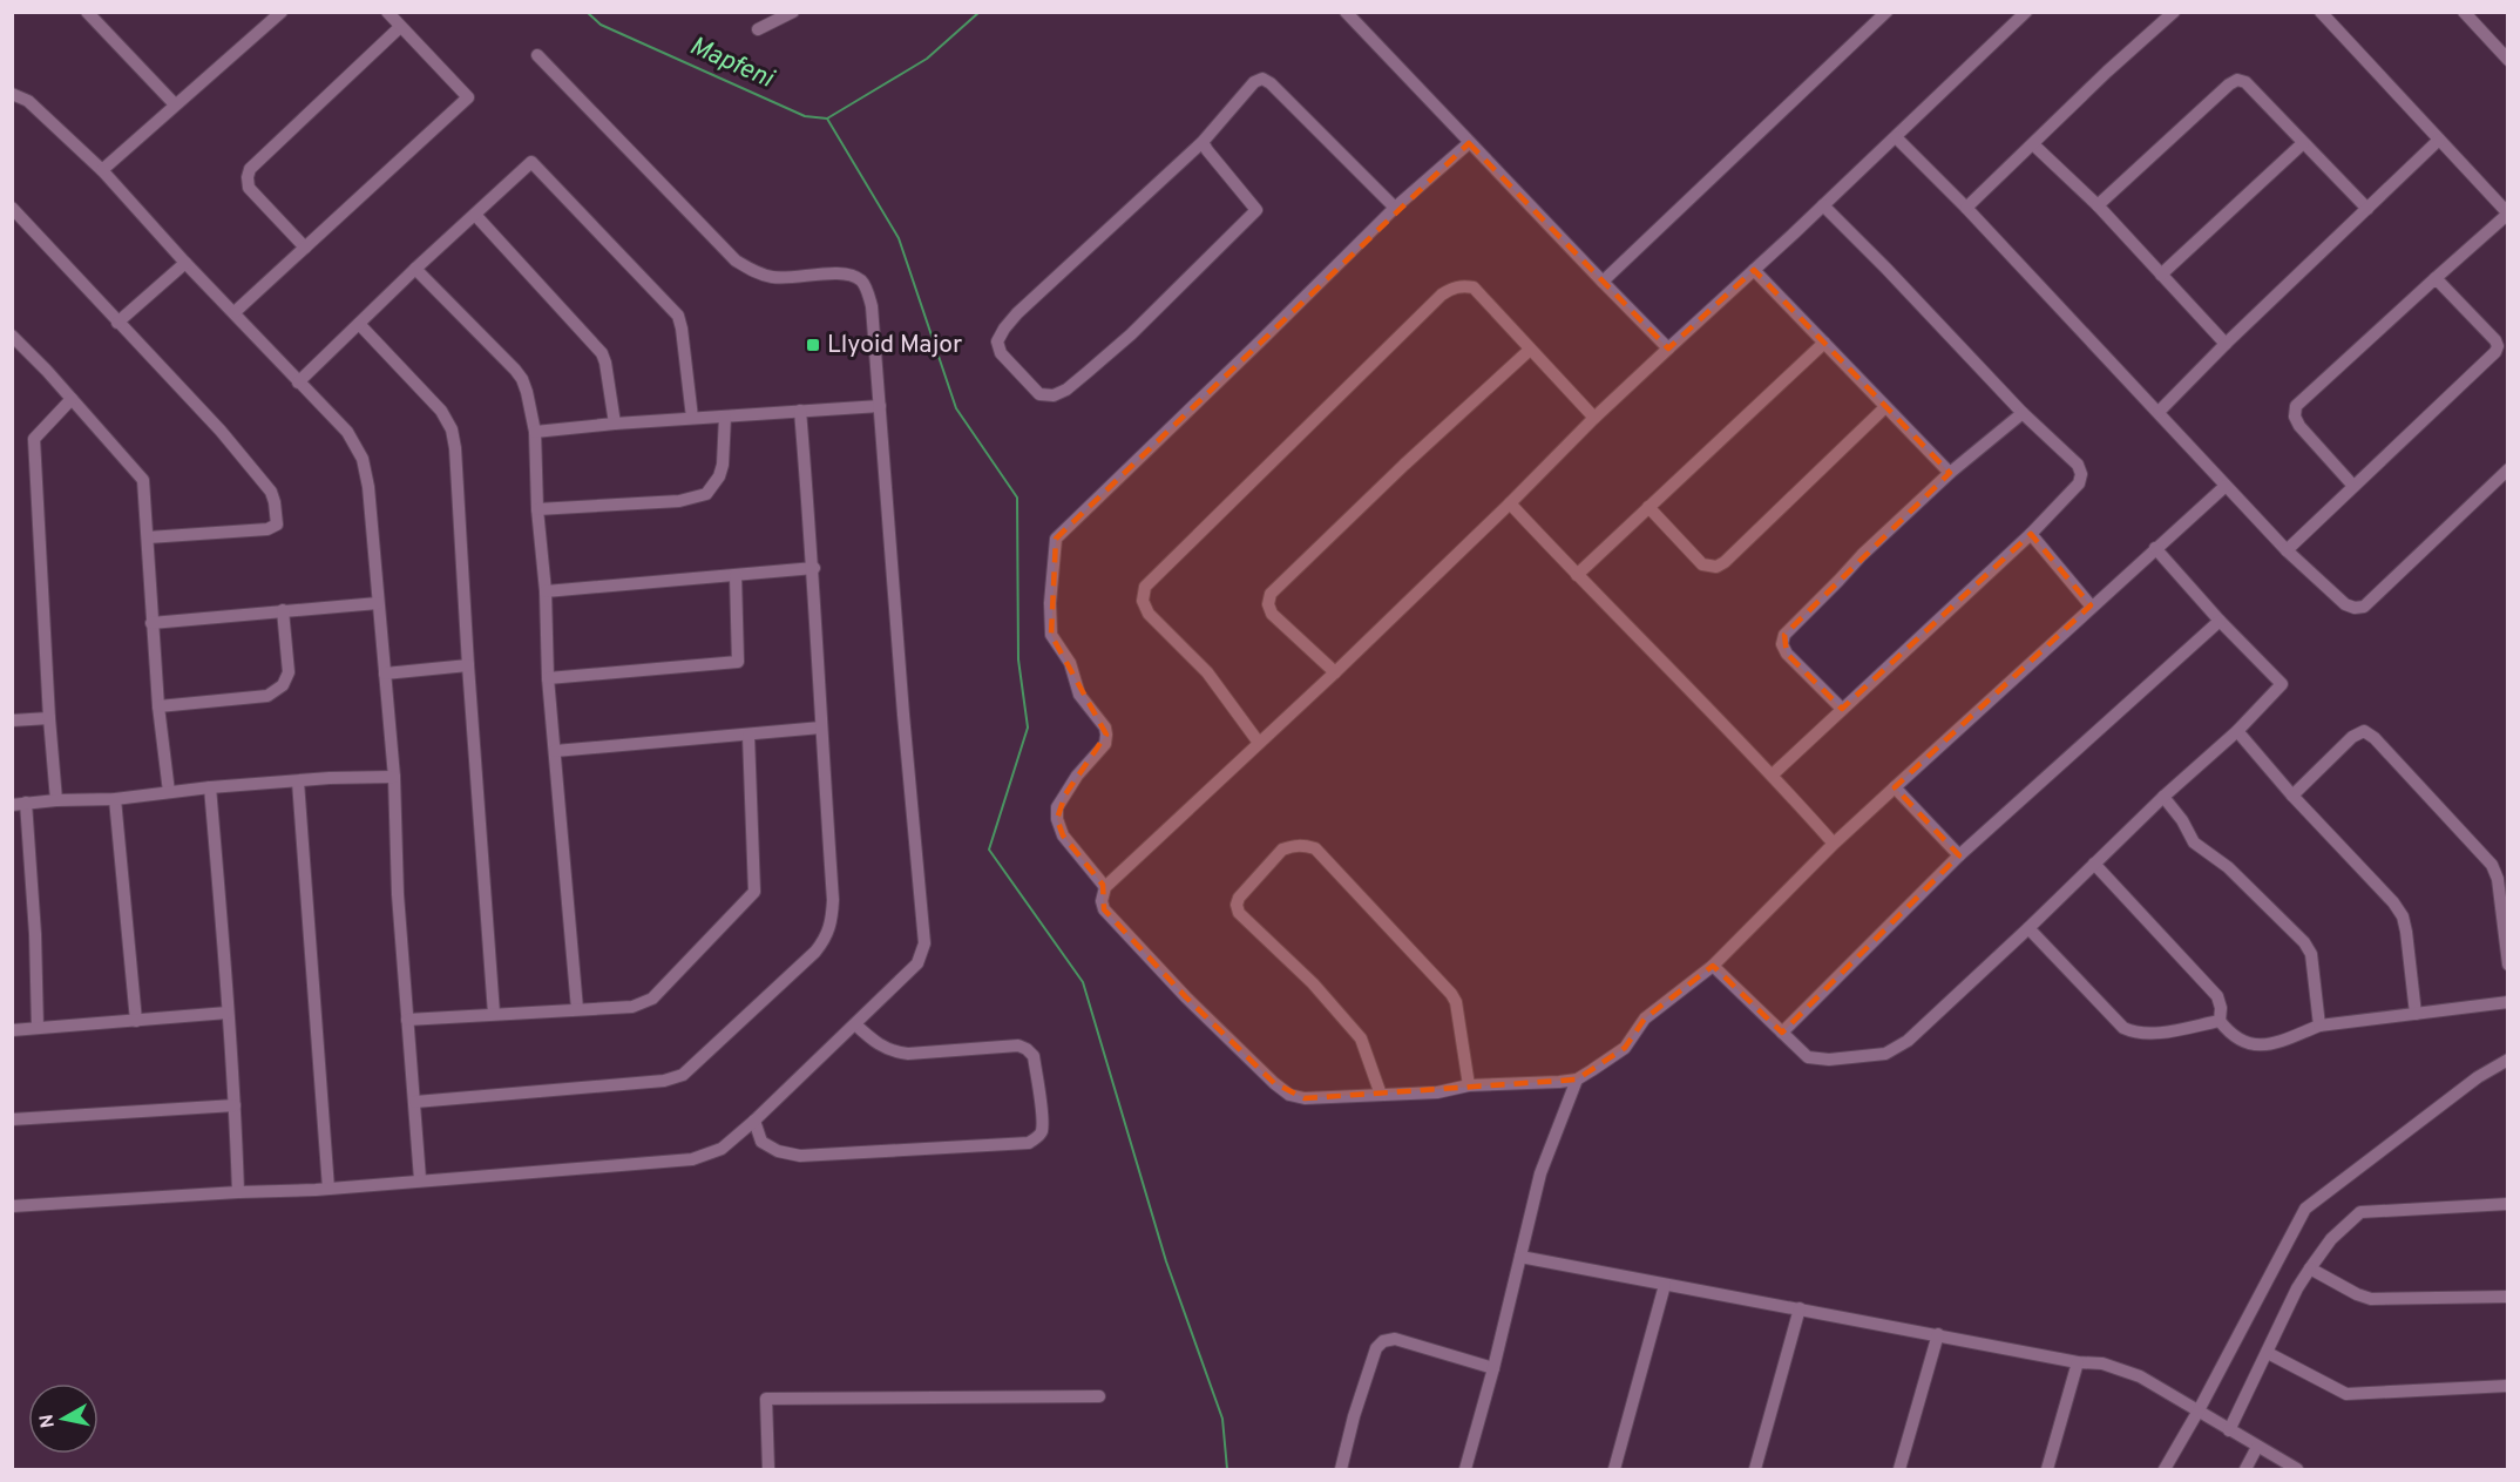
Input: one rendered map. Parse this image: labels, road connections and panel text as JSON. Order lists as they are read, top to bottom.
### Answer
{
  "water": ["Mapfeni"],
  "places": {
    "transit": ["Llyoid Major"]
  },
  "north": "left"
}
